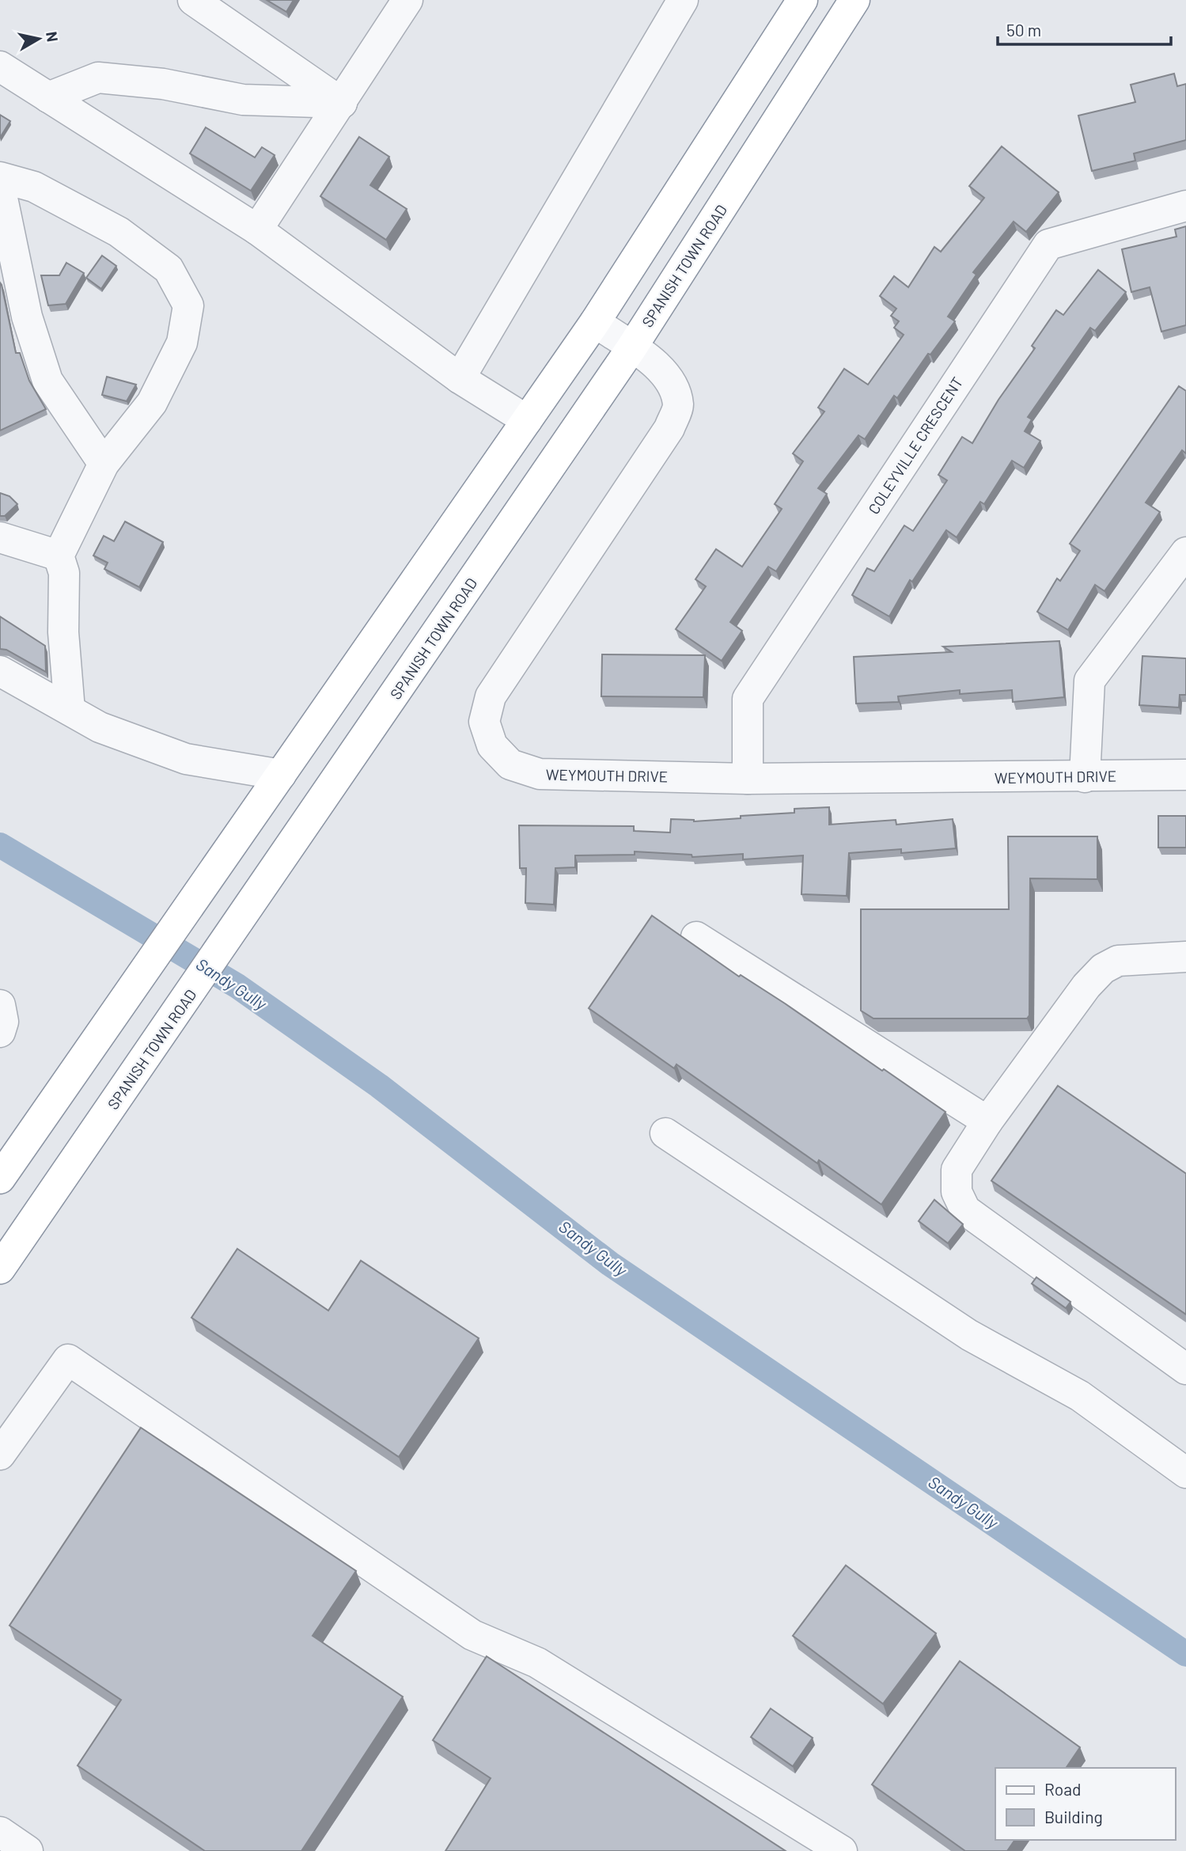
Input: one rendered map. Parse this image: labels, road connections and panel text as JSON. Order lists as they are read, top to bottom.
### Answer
{
  "streets": {
    "highway": ["SPANISH TOWN ROAD"],
    "street": ["COLEYVILLE CRESCENT", "WEYMOUTH DRIVE"]
  },
  "crossings": [
    ["SPANISH TOWN ROAD", "WEYMOUTH DRIVE"],
    ["COLEYVILLE CRESCENT", "WEYMOUTH DRIVE"]
  ],
  "water": ["Sandy Gully"],
  "legend": ["Road", "Building"],
  "scale_bar": "50 m",
  "north": "right"
}
